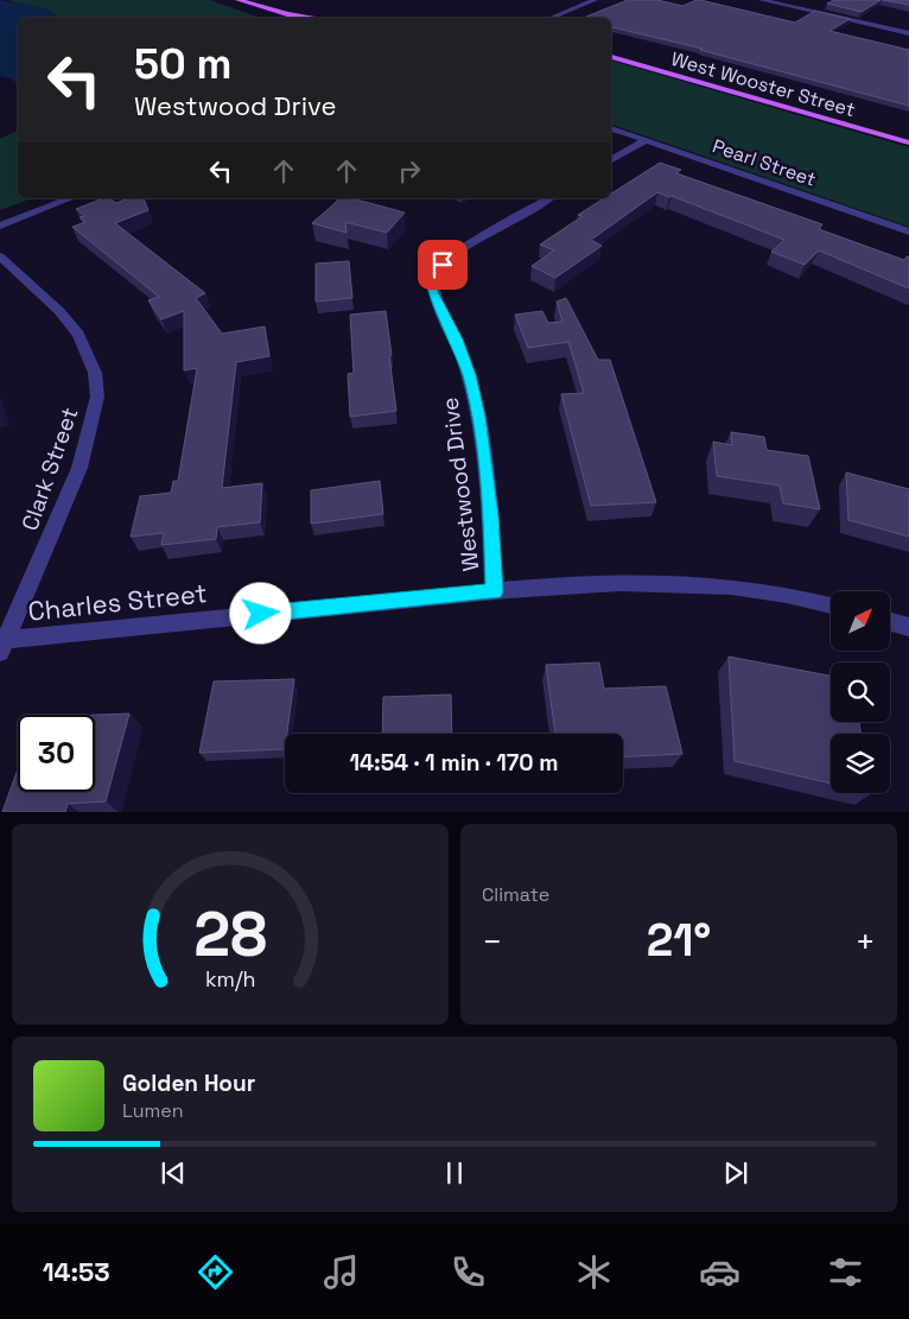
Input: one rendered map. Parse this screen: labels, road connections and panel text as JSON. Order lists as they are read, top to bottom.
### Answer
{
  "streets": {
    "main road": ["West Wooster Street"],
    "street": [
      "Pearl Street",
      "Clark Street",
      "Westwood Drive",
      "Charles Street"
    ]
  },
  "crossings": [
    ["Clark Street", "Charles Street"],
    ["Westwood Drive", "Charles Street"]
  ],
  "north": "top right",
  "page": {
    "turn": ["50 m", "Westwood Drive"],
    "limit": "30",
    "trip": "14:54 · 1 min · 170 m",
    "tile": "Climate",
    "heat": ["−", "21°", "+"],
    "song": ["Golden Hour", "Lumen"],
    "tabs": "14:53",
    "gauge": ["28", "km/h"]
  }
}
